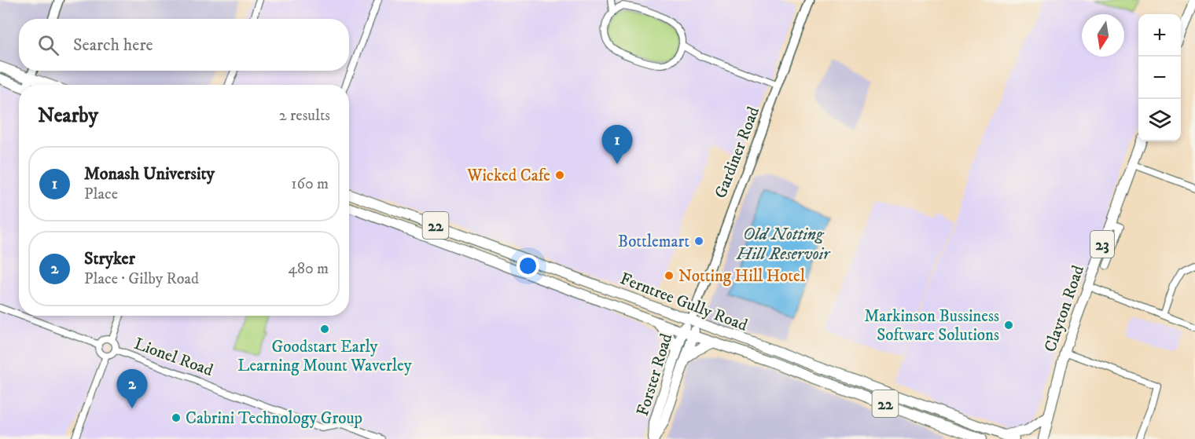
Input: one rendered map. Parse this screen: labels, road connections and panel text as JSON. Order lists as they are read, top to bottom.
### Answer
{
  "streets": {
    "main road": [
      "22",
      "23",
      "Ferntree Gully Road",
      "Clayton Road",
      "Forster Road"
    ],
    "street": ["Gardiner Road", "Lionel Road"]
  },
  "crossings": [
    ["Gardiner Road", "Ferntree Gully Road"],
    ["Gardiner Road", "Forster Road"],
    ["Ferntree Gully Road", "Forster Road"]
  ],
  "water": ["Old Notting Hill Reservoir"],
  "places": [
    "Wicked Cafe",
    "Bottlemart",
    "Notting Hill Hotel",
    "Markinson Bussiness Software Solutions",
    "Goodstart Early Learning Mount Waverley",
    "Cabrini Technology Group"
  ],
  "north": "bottom",
  "page": {
    "map_buttons": ["+", "−"],
    "search": "Search here",
    "heading": ["Nearby", "2 results"],
    "pins": ["1", "2"],
    "list": [
      {
        "mark": "1",
        "name": "Monash University",
        "note": "Place",
        "value": "160 m"
      },
      {
        "mark": "2",
        "name": "Stryker",
        "note": "Place · Gilby Road",
        "value": "480 m"
      }
    ]
  }
}
